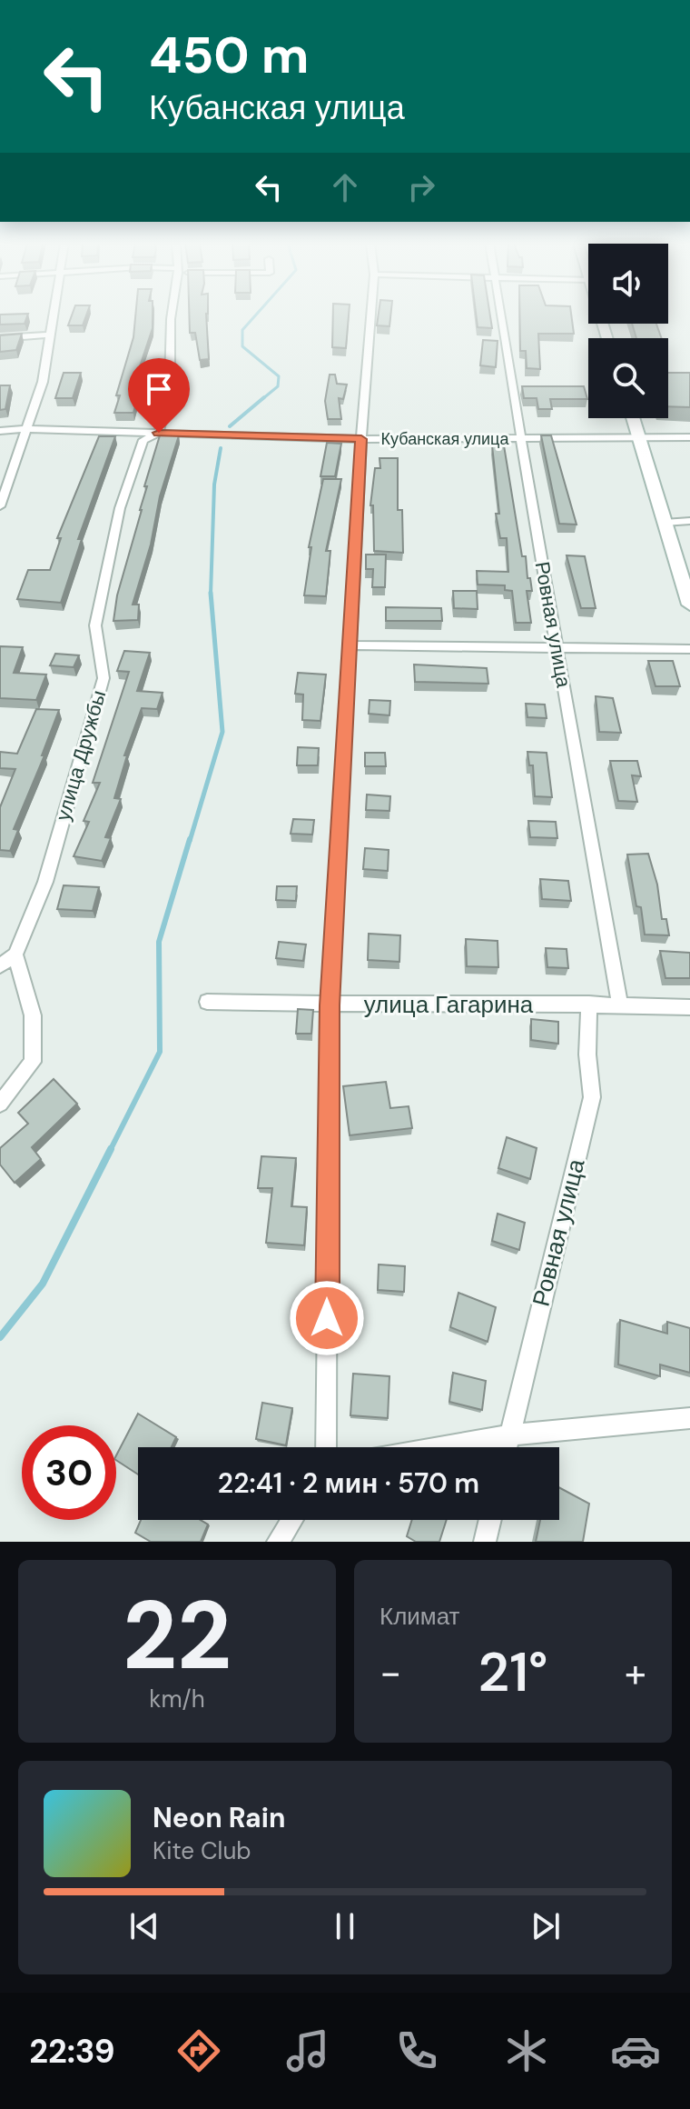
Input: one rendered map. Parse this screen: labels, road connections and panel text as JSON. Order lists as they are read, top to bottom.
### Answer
{
  "streets": {
    "street": [
      "Кубанская улица",
      "Ровная улица",
      "улица Дружбы",
      "улица Гагарина"
    ]
  },
  "crossings": [
    ["Кубанская улица", "Ровная улица"],
    ["Кубанская улица", "улица Дружбы"],
    ["Ровная улица", "улица Гагарина"]
  ],
  "page": {
    "turn": ["450 m", "Кубанская улица"],
    "limit": "30",
    "trip": "22:41 · 2 мин · 570 m",
    "tile": [
      ["22", "km/h"],
      "Климат"
    ],
    "heat": ["−", "21°", "+"],
    "song": ["Neon Rain", "Kite Club"],
    "tabs": "22:39"
  }
}
